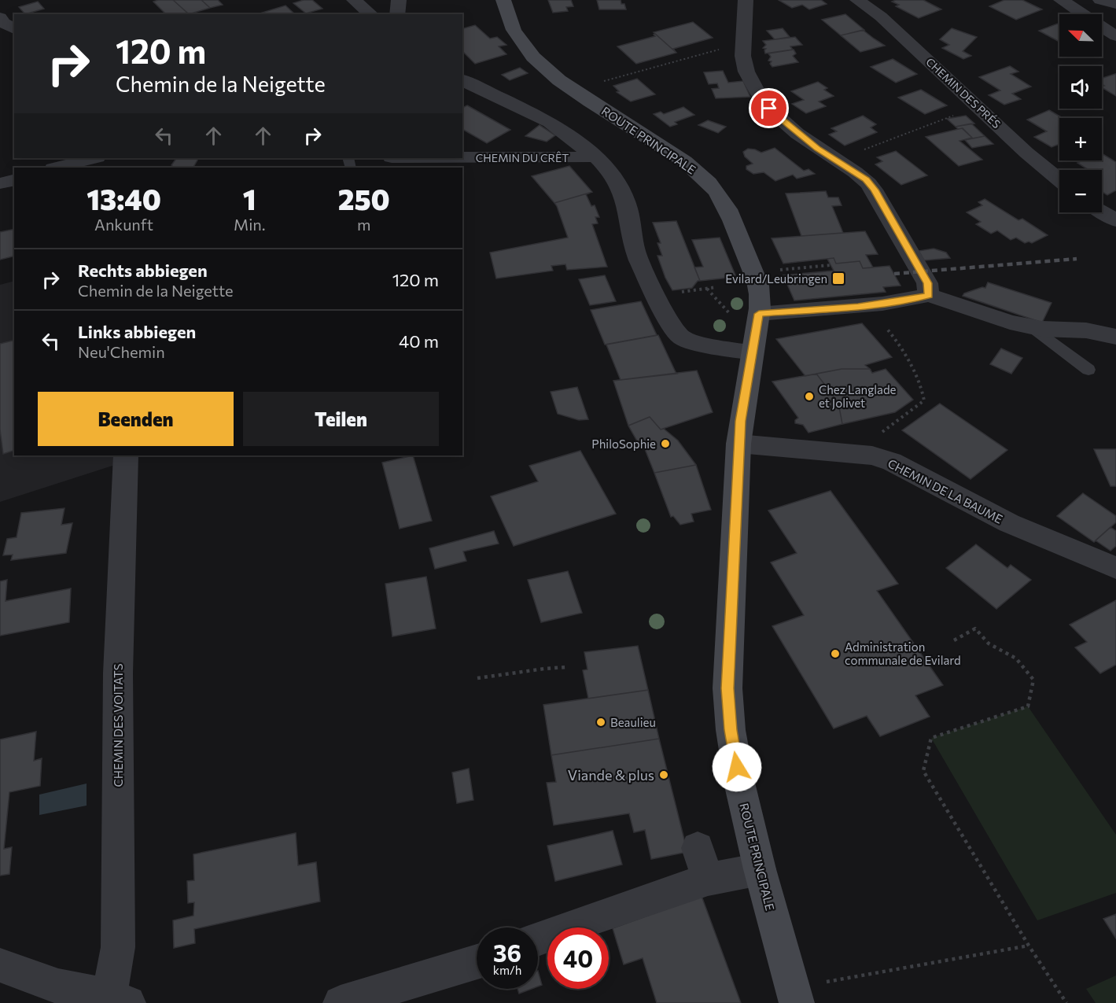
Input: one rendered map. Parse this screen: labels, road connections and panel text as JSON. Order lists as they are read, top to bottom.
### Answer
{
  "streets": {
    "street": [
      "CHEMIN DES PRÉS",
      "ROUTE PRINCIPALE",
      "CHEMIN DU CRÊT",
      "CHEMIN DE LA BAUME",
      "CHEMIN DES VOITATS"
    ]
  },
  "crossings": [
    ["ROUTE PRINCIPALE", "CHEMIN DE LA BAUME"]
  ],
  "places": {
    "transit": ["Evilard/Leubringen"],
    "other": [
      "Chez Langlade et Jolivet",
      "PhiloSophie",
      "Administration communale de Evilard",
      "Beaulieu",
      "Viande & plus"
    ]
  },
  "north": "top left",
  "page": {
    "map_buttons": ["+", "−"],
    "turn": ["120 m", "Chemin de la Neigette"],
    "eta": [
      "13:40",
      "Ankunft",
      "1",
      "Min.",
      "250",
      "m"
    ],
    "list": [
      {
        "name": "Rechts abbiegen",
        "note": "Chemin de la Neigette",
        "value": "120 m"
      },
      {
        "name": "Links abbiegen",
        "note": "Neu'Chemin",
        "value": "40 m"
      }
    ],
    "buttons": ["Beenden", "Teilen"],
    "speed": "36 km/h",
    "limit": "40"
  }
}
